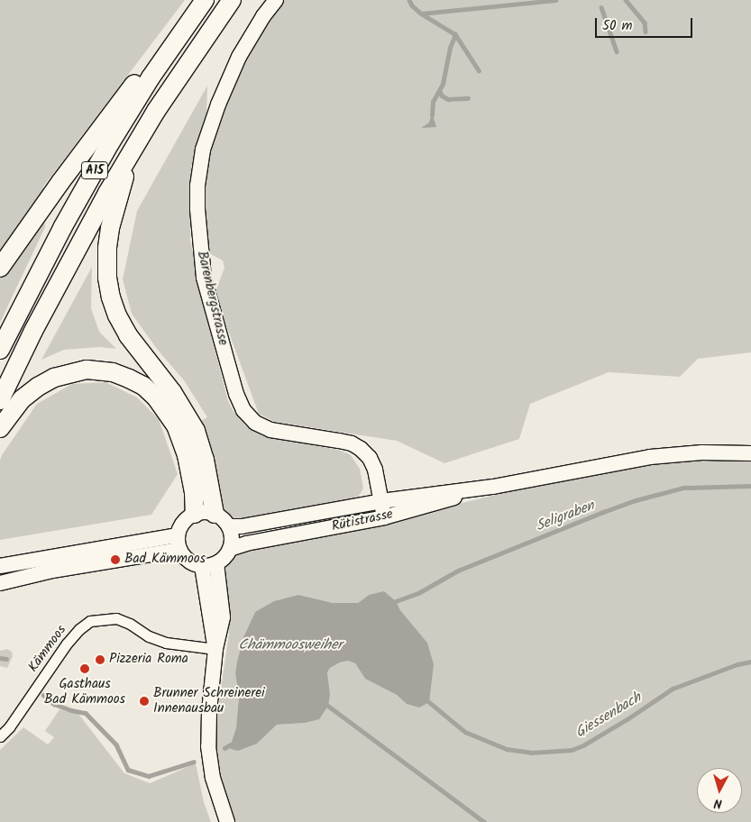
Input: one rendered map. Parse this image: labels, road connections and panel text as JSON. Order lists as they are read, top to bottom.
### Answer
{
  "streets": {
    "highway": ["A15"],
    "main road": ["Barenbergstrasse", "Rütistrasse"],
    "street": ["Kämmoos"]
  },
  "crossings": [
    ["Barenbergstrasse", "Rütistrasse"]
  ],
  "water": ["Seligraben", "Chämmoosweiher", "Giessenbach"],
  "places": [
    "Bad Kämmoos",
    "Pizzeria Roma",
    "Gasthaus Bad Kämmoos",
    "Brunner Schreinerei Innenausbau"
  ],
  "scale_bar": "50 m",
  "north": "bottom"
}
